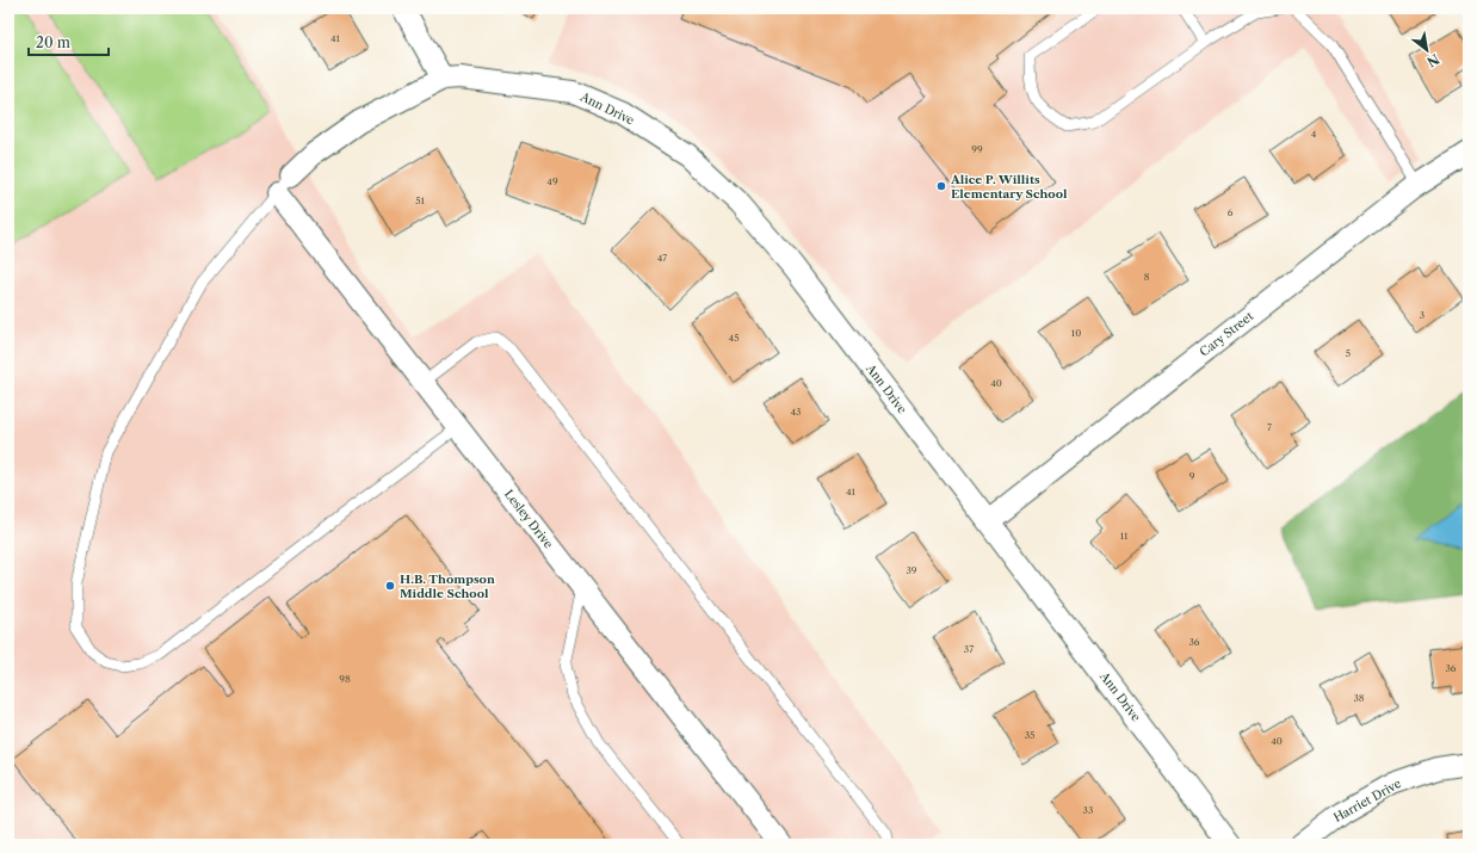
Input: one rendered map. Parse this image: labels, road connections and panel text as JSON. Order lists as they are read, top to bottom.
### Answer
{
  "streets": {
    "street": [
      "Ann Drive",
      "Cary Street",
      "Lesley Drive",
      "Harriet Drive"
    ]
  },
  "crossings": [
    ["Ann Drive", "Cary Street"]
  ],
  "places": ["Alice P. Willits Elementary School", "H.B. Thompson Middle School"],
  "house_numbers": [
    "41",
    "4",
    "99",
    "49",
    "51",
    "6",
    "47",
    "8",
    "3",
    "10",
    "45",
    "5",
    "40",
    "43",
    "7",
    "9",
    "41",
    "11",
    "39",
    "36",
    "37",
    "36",
    "98",
    "38",
    "35",
    "40",
    "33"
  ],
  "scale_bar": "20 m",
  "north": "bottom right"
}
